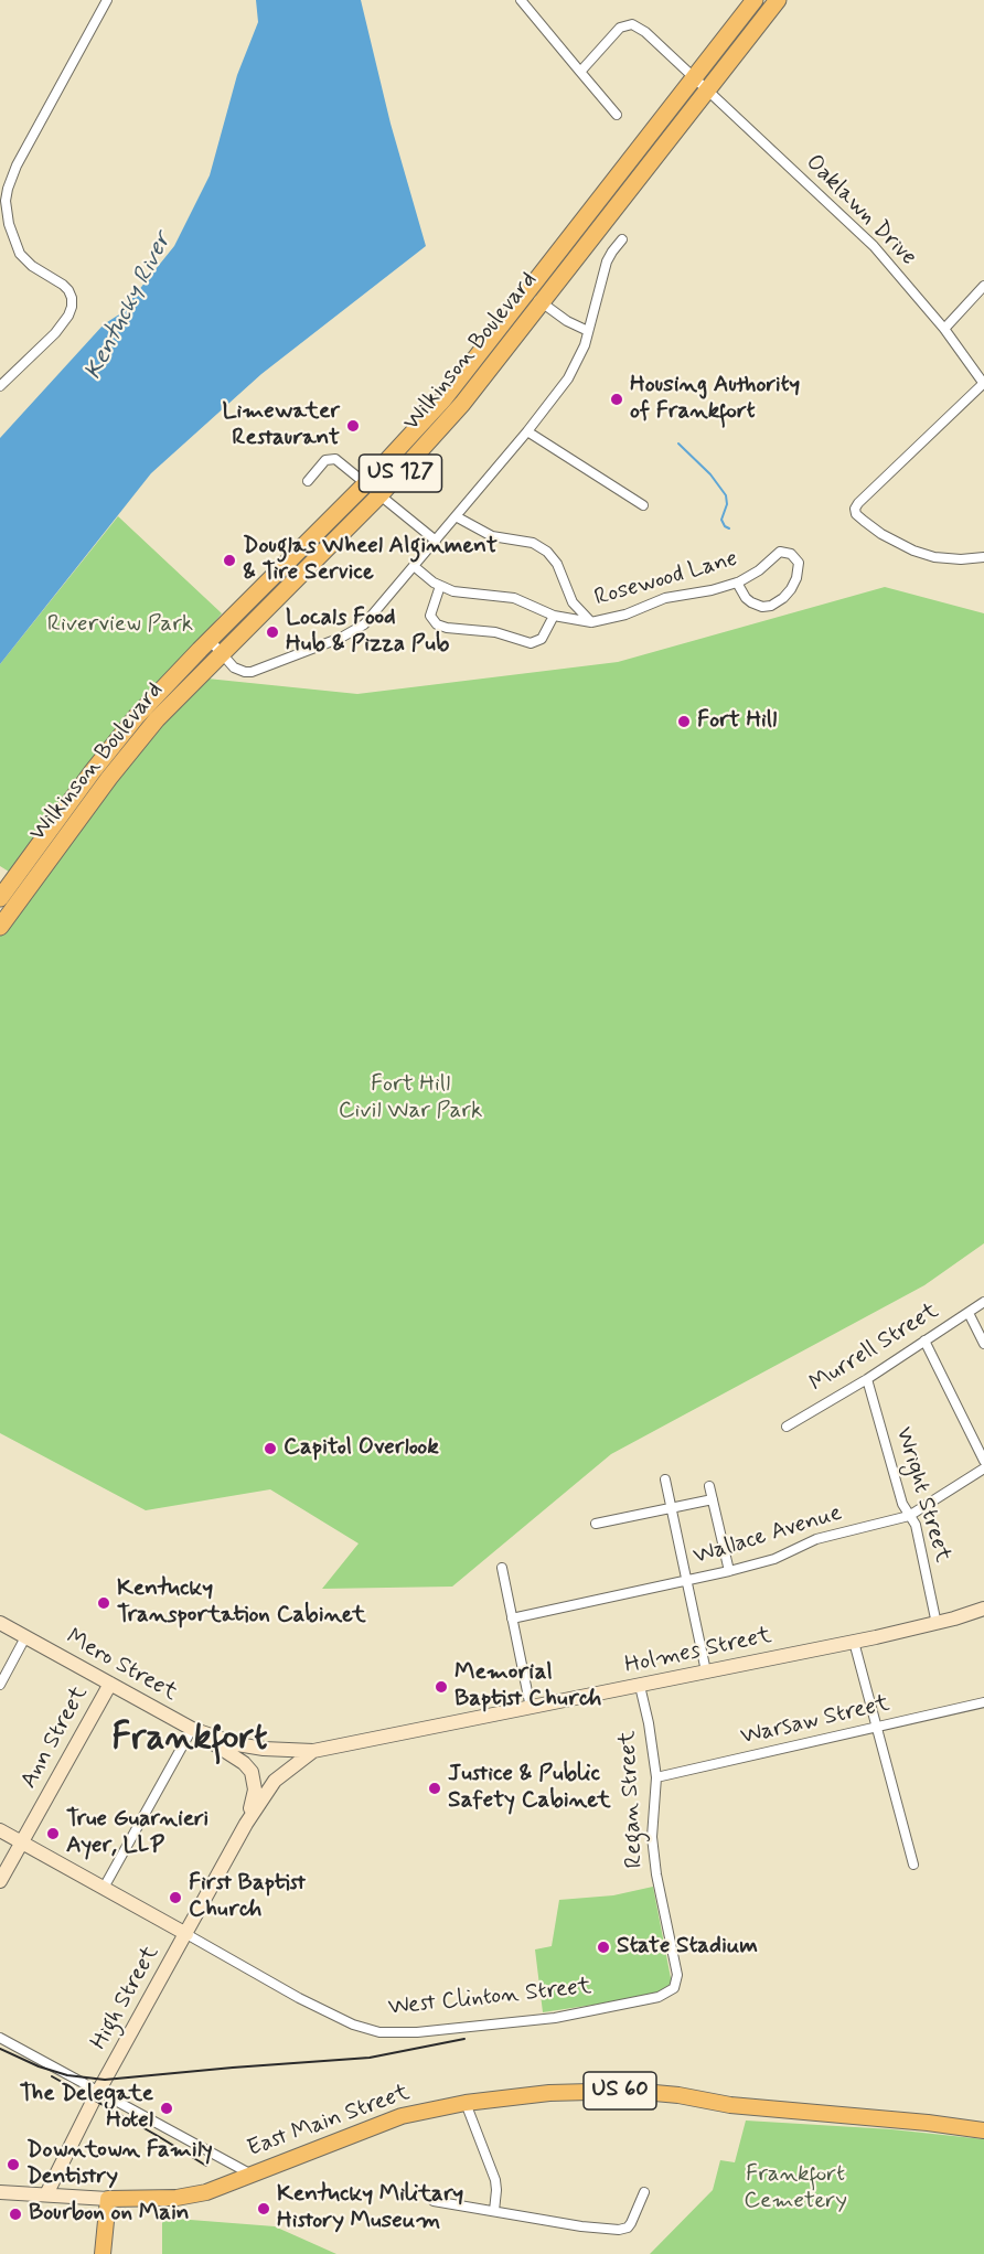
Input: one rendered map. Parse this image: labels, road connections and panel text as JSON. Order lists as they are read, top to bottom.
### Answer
{
  "streets": {
    "highway": ["Wilkinson Boulevard", "US 127"],
    "main road": [
      "Holmes Street",
      "Mero Street",
      "Ann Street",
      "High Street",
      "West Clinton Street",
      "US 60",
      "East Main Street"
    ],
    "street": [
      "Oaklawn Drive",
      "Rosewood Lane",
      "Murrell Street",
      "Wright Street",
      "Wallace Avenue",
      "Warsaw Street",
      "Regan Street"
    ]
  },
  "crossings": [
    ["Oaklawn Drive", "Wilkinson Boulevard"],
    ["Murrell Street", "Wright Street"],
    ["Wright Street", "Wallace Avenue"],
    ["Wright Street", "Holmes Street"],
    ["Holmes Street", "Mero Street"],
    ["Holmes Street", "Regan Street"],
    ["Holmes Street", "High Street"],
    ["Mero Street", "Ann Street"],
    ["Mero Street", "High Street"],
    ["Warsaw Street", "Regan Street"],
    ["Ann Street", "West Clinton Street"],
    ["Regan Street", "West Clinton Street"],
    ["High Street", "West Clinton Street"],
    ["High Street", "East Main Street"]
  ],
  "districts": ["Frankfort"],
  "water": ["Kentucky River"],
  "parks": ["Riverview Park", "Fort Hill Civil War Park", "Frankfort Cemetery"],
  "places": [
    "Housing Authority of Frankfort",
    "Limewater Restaurant",
    "Douglas Wheel Alginment & Tire Service",
    "Locals Food Hub & Pizza Pub",
    "Fort Hill",
    "Capitol Overlook",
    "Kentucky Transportation Cabinet",
    "Memorial Baptist Church",
    "Justice & Public Safety Cabinet",
    "True Guarnieri Ayer, LLP",
    "First Baptist Church",
    "State Stadium",
    "The Delegate Hotel",
    "Downtown Family Dentistry",
    "Kentucky Military History Museum",
    "Bourbon on Main"
  ]
}
